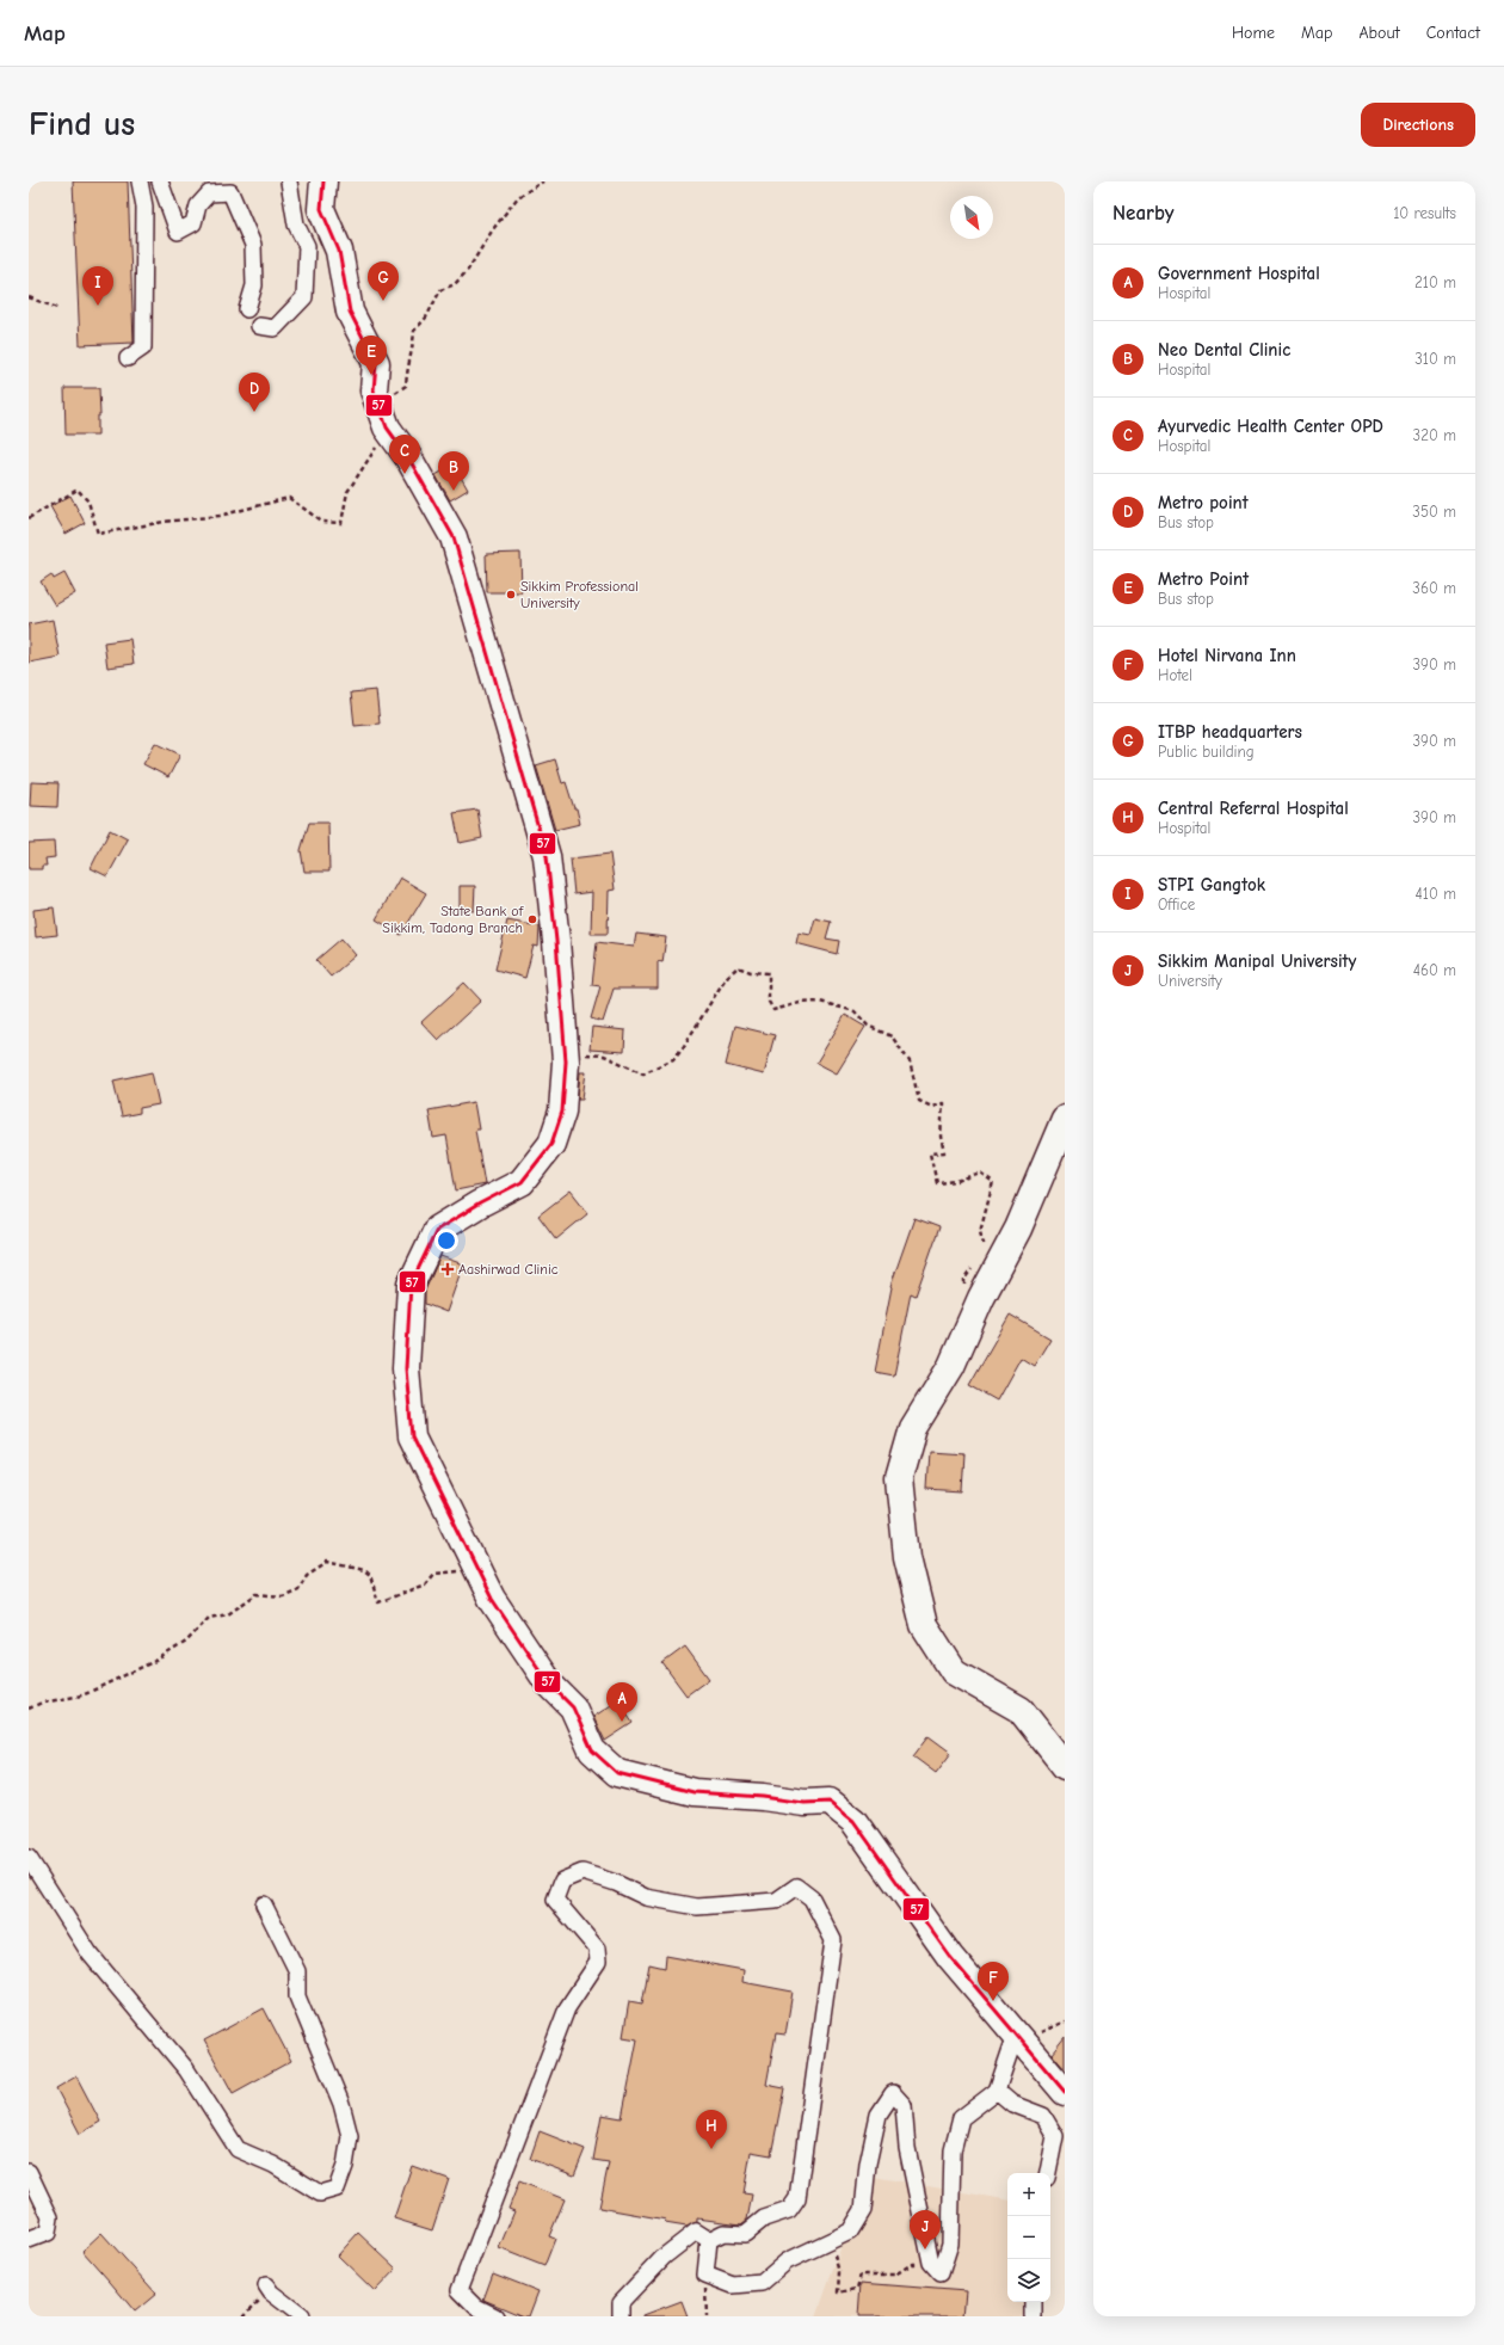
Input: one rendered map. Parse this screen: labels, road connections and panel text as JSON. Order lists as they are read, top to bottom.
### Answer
{
  "places": {
    "other": ["Sikkim Professional University", "State Bank of Sikkim, Tadong Branch"],
    "health": ["Aashirwad Clinic"]
  },
  "lines": ["transit line 57"],
  "north": "bottom right",
  "page": {
    "header": "Map",
    "nav": [
      "Home",
      "Map",
      "About",
      "Contact"
    ],
    "buttons": "Directions",
    "title": "Find us",
    "heading": ["Nearby", "10 results"],
    "list": [
      {
        "mark": "A",
        "name": "Government Hospital",
        "note": "Hospital",
        "value": "210 m"
      },
      {
        "mark": "B",
        "name": "Neo Dental Clinic",
        "note": "Hospital",
        "value": "310 m"
      },
      {
        "mark": "C",
        "name": "Ayurvedic Health Center OPD",
        "note": "Hospital",
        "value": "320 m"
      },
      {
        "mark": "D",
        "name": "Metro point",
        "note": "Bus stop",
        "value": "350 m"
      },
      {
        "mark": "E",
        "name": "Metro Point",
        "note": "Bus stop",
        "value": "360 m"
      },
      {
        "mark": "F",
        "name": "Hotel Nirvana Inn",
        "note": "Hotel",
        "value": "390 m"
      },
      {
        "mark": "G",
        "name": "ITBP headquarters",
        "note": "Public building",
        "value": "390 m"
      },
      {
        "mark": "H",
        "name": "Central Referral Hospital",
        "note": "Hospital",
        "value": "390 m"
      },
      {
        "mark": "I",
        "name": "STPI Gangtok",
        "note": "Office",
        "value": "410 m"
      },
      {
        "mark": "J",
        "name": "Sikkim Manipal University",
        "note": "University",
        "value": "460 m"
      }
    ],
    "pins": [
      "G",
      "I",
      "E",
      "D",
      "C",
      "B",
      "A",
      "F",
      "H",
      "J"
    ],
    "map_buttons": ["+", "−"]
  }
}
